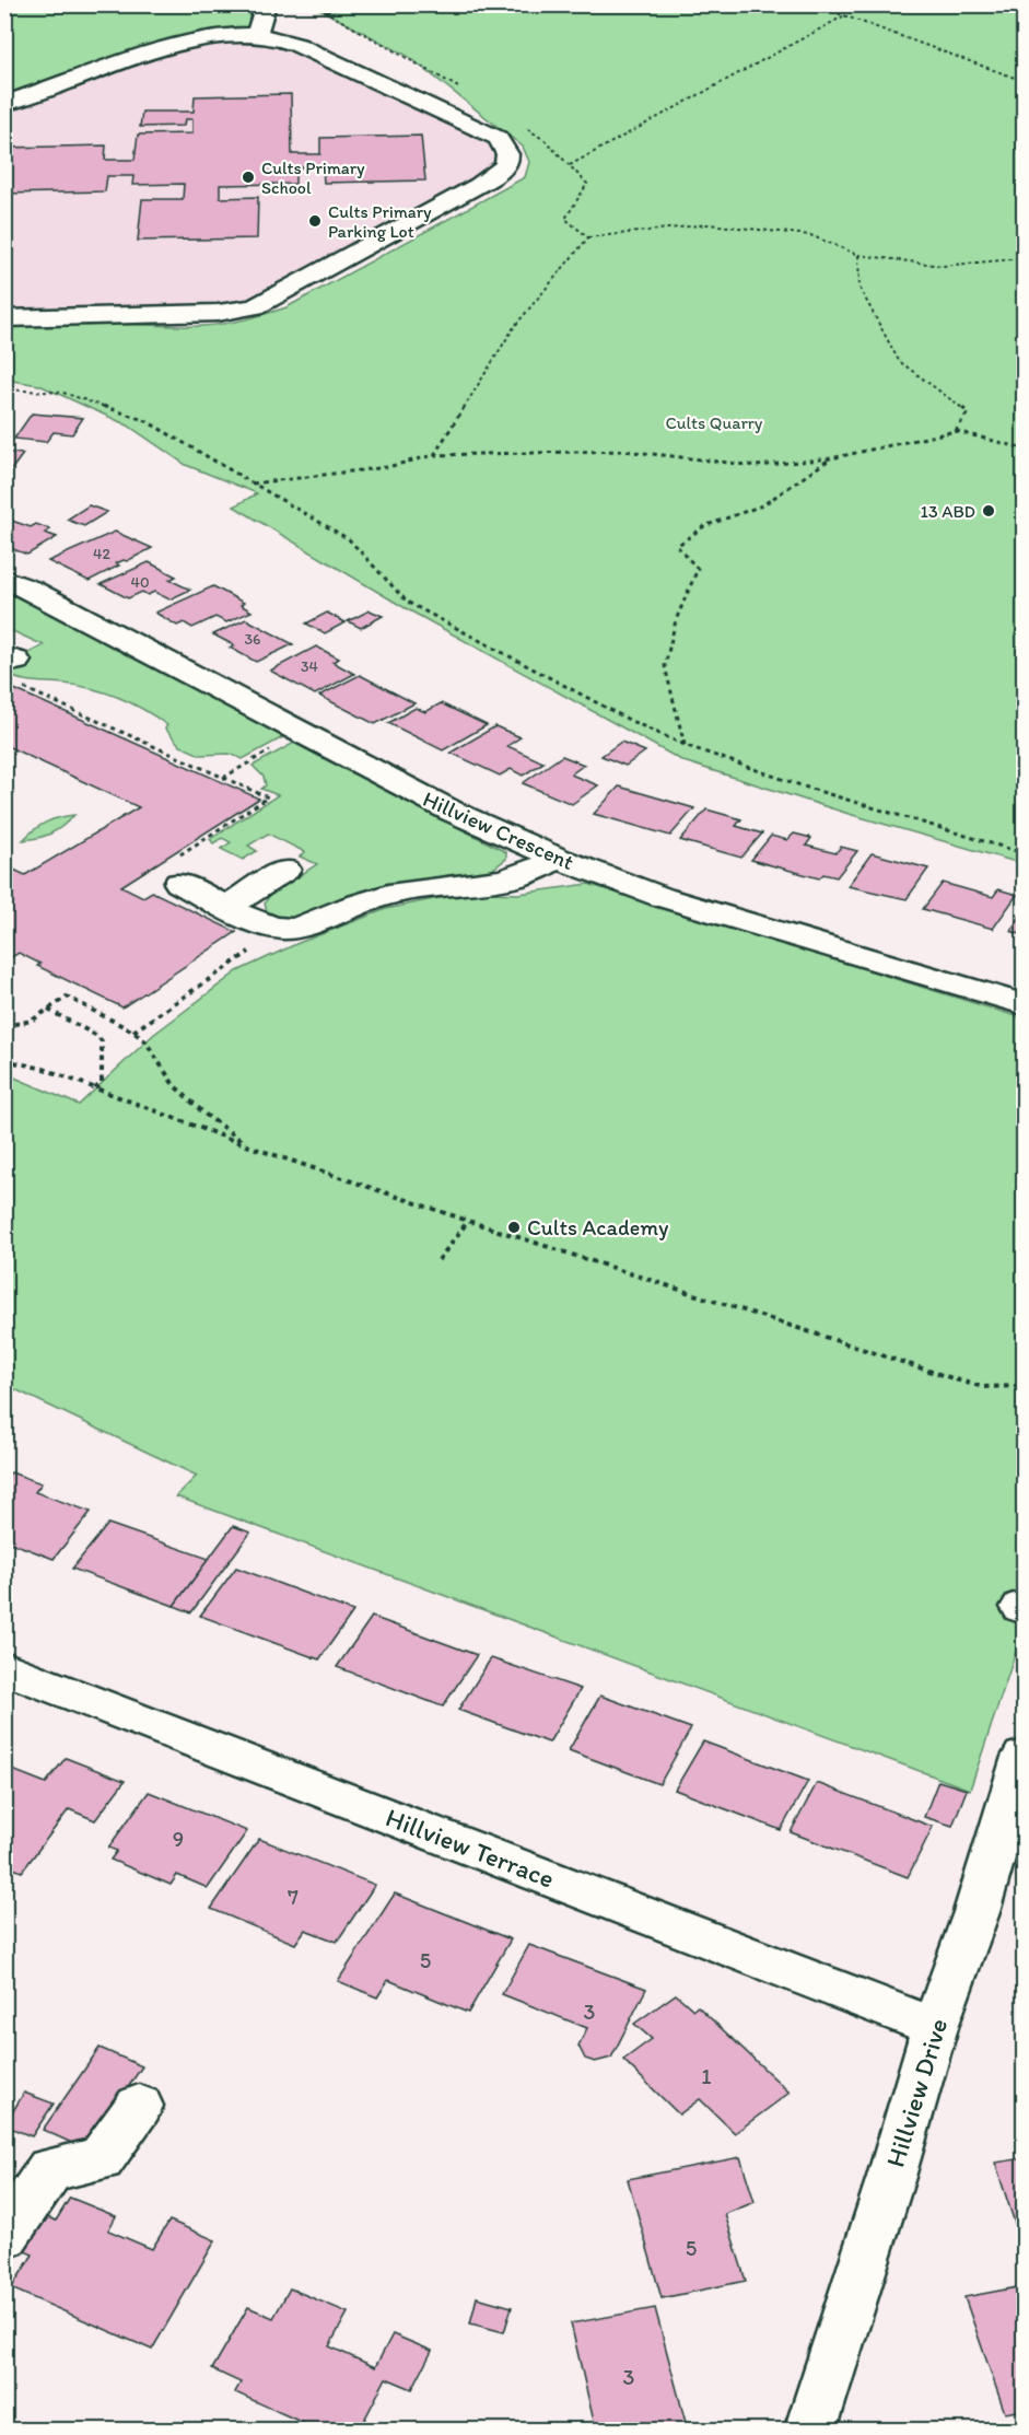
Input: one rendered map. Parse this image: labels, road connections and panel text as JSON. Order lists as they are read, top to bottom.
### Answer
{
  "streets": {
    "street": ["Hillview Crescent", "Hillview Terrace", "Hillview Drive"]
  },
  "crossings": [
    ["Hillview Terrace", "Hillview Drive"]
  ],
  "parks": ["Cults Quarry"],
  "places": [
    "Cults Primary School",
    "Cults Primary Parking Lot",
    "13 ABD",
    "Cults Academy"
  ],
  "house_numbers": [
    "42",
    "40",
    "36",
    "34",
    "9",
    "7",
    "5",
    "3",
    "1",
    "5",
    "3"
  ]
}
